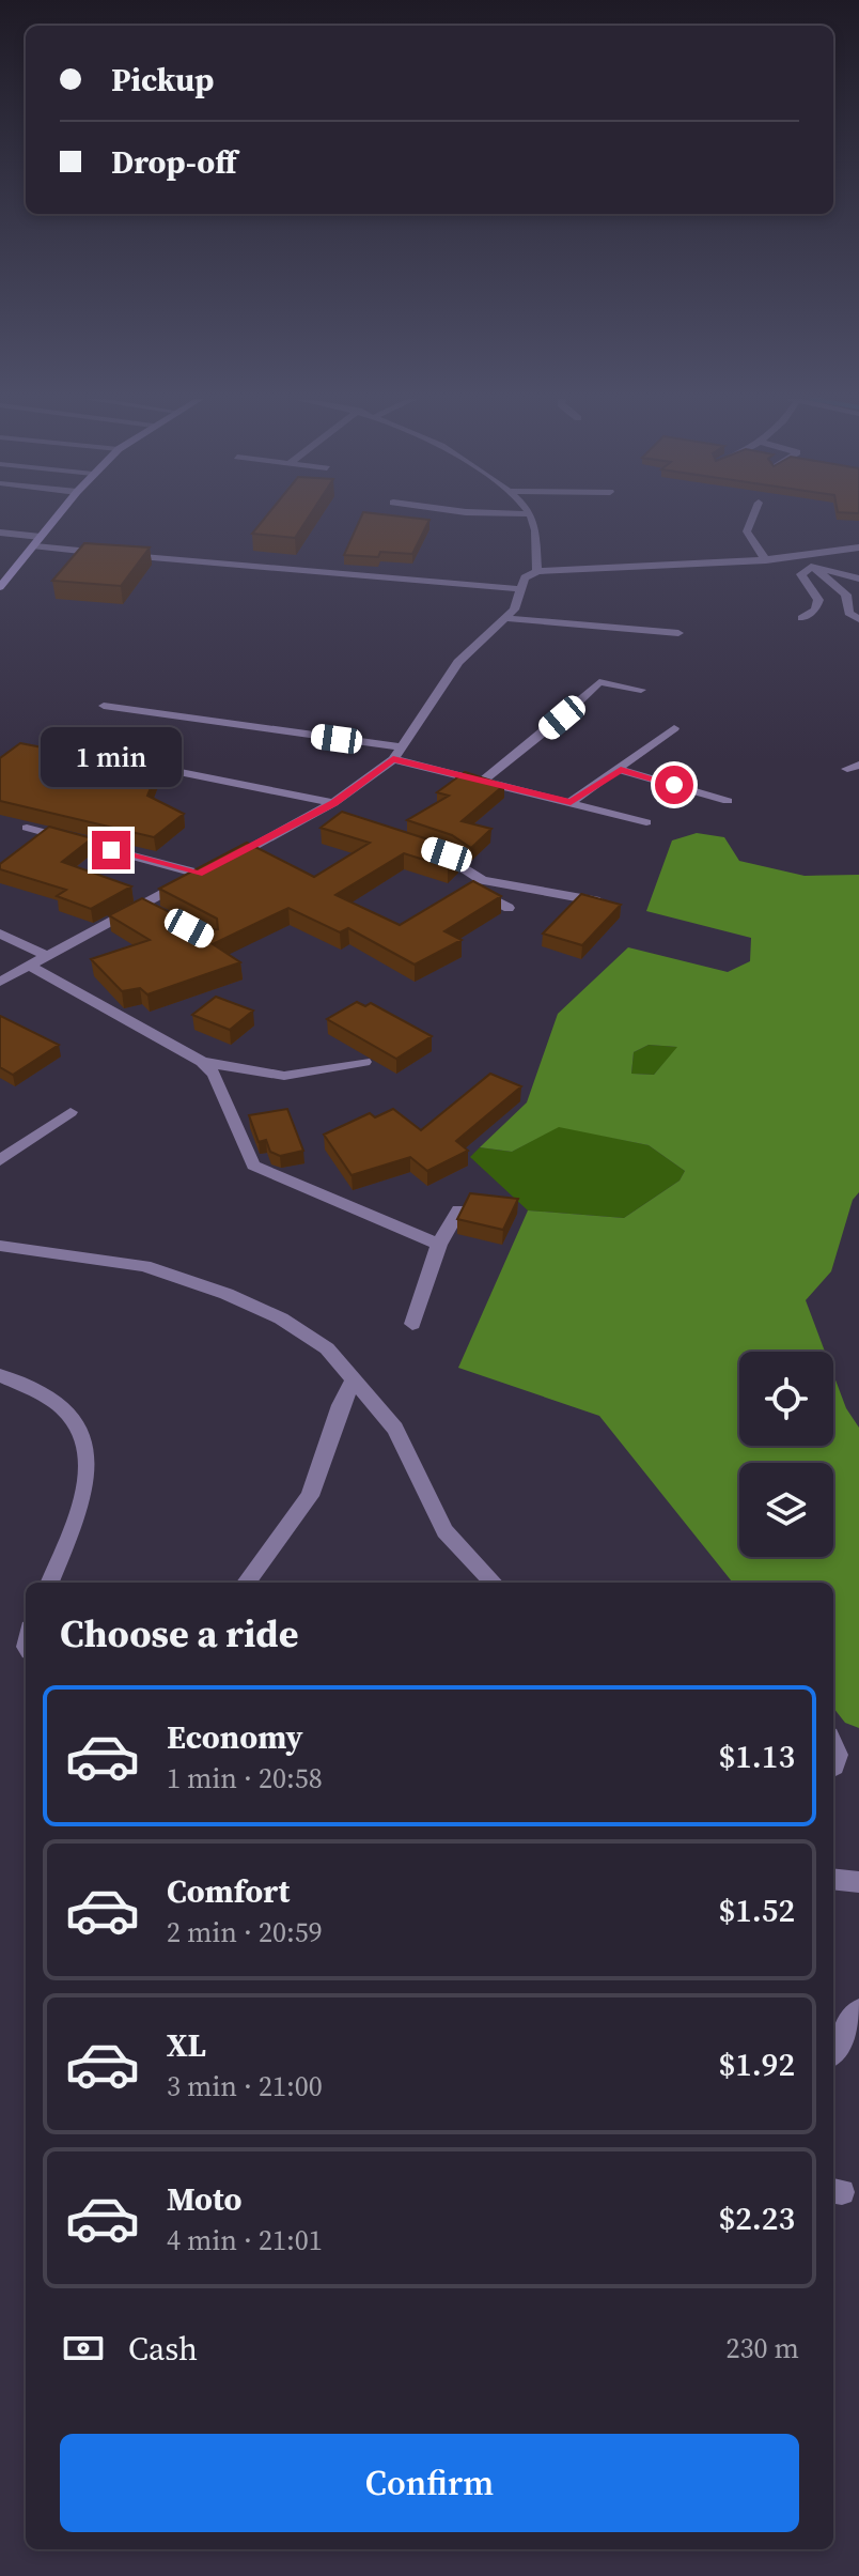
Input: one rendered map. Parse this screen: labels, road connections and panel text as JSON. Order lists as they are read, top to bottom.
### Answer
{
  "page": {
    "banner": ["Pickup", "Drop-off"],
    "bubble": "1 min",
    "heading": "Choose a ride",
    "list": [
      {
        "name": "Economy",
        "note": "1 min · 20:58",
        "value": "$1.13"
      },
      {
        "name": "Comfort",
        "note": "2 min · 20:59",
        "value": "$1.52"
      },
      {
        "name": "XL",
        "note": "3 min · 21:00",
        "value": "$1.92"
      },
      {
        "name": "Moto",
        "note": "4 min · 21:01",
        "value": "$2.23"
      }
    ],
    "pay": ["Cash", "230 m"],
    "buttons": "Confirm"
  }
}
